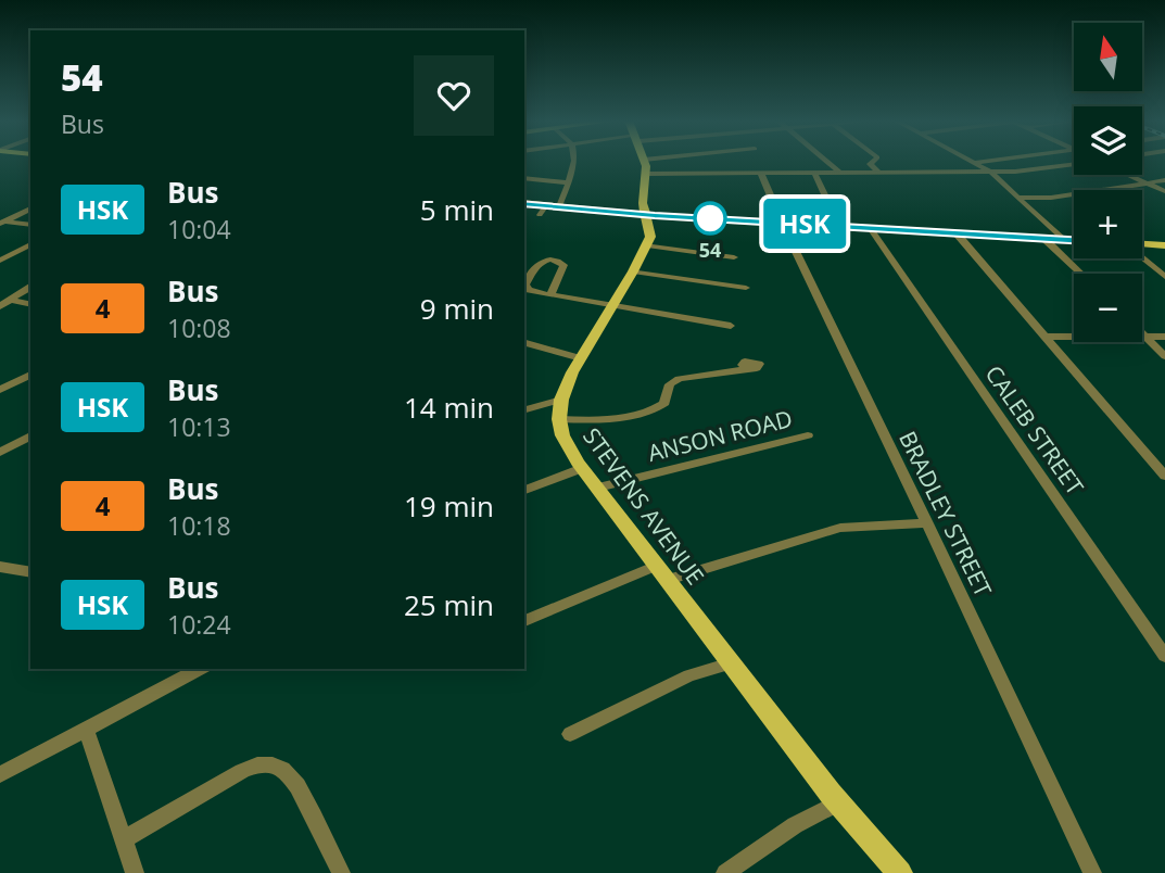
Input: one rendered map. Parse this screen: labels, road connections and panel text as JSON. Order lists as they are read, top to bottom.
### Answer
{
  "streets": {
    "main road": ["STEVENS AVENUE"],
    "street": ["CALEB STREET", "ANSON ROAD", "BRADLEY STREET"]
  },
  "crossings": [
    ["ANSON ROAD", "STEVENS AVENUE"]
  ],
  "places": ["54"],
  "lines": ["bus line HSK"],
  "north": "top",
  "page": {
    "on_map": "HSK",
    "map_buttons": ["+", "−"],
    "heading": ["54", "Bus"],
    "list": [
      {
        "mark": "HSK",
        "name": "Bus",
        "note": "10:04",
        "value": "5 min"
      },
      {
        "mark": "4",
        "name": "Bus",
        "note": "10:08",
        "value": "9 min"
      },
      {
        "mark": "HSK",
        "name": "Bus",
        "note": "10:13",
        "value": "14 min"
      },
      {
        "mark": "4",
        "name": "Bus",
        "note": "10:18",
        "value": "19 min"
      },
      {
        "mark": "HSK",
        "name": "Bus",
        "note": "10:24",
        "value": "25 min"
      }
    ]
  }
}
